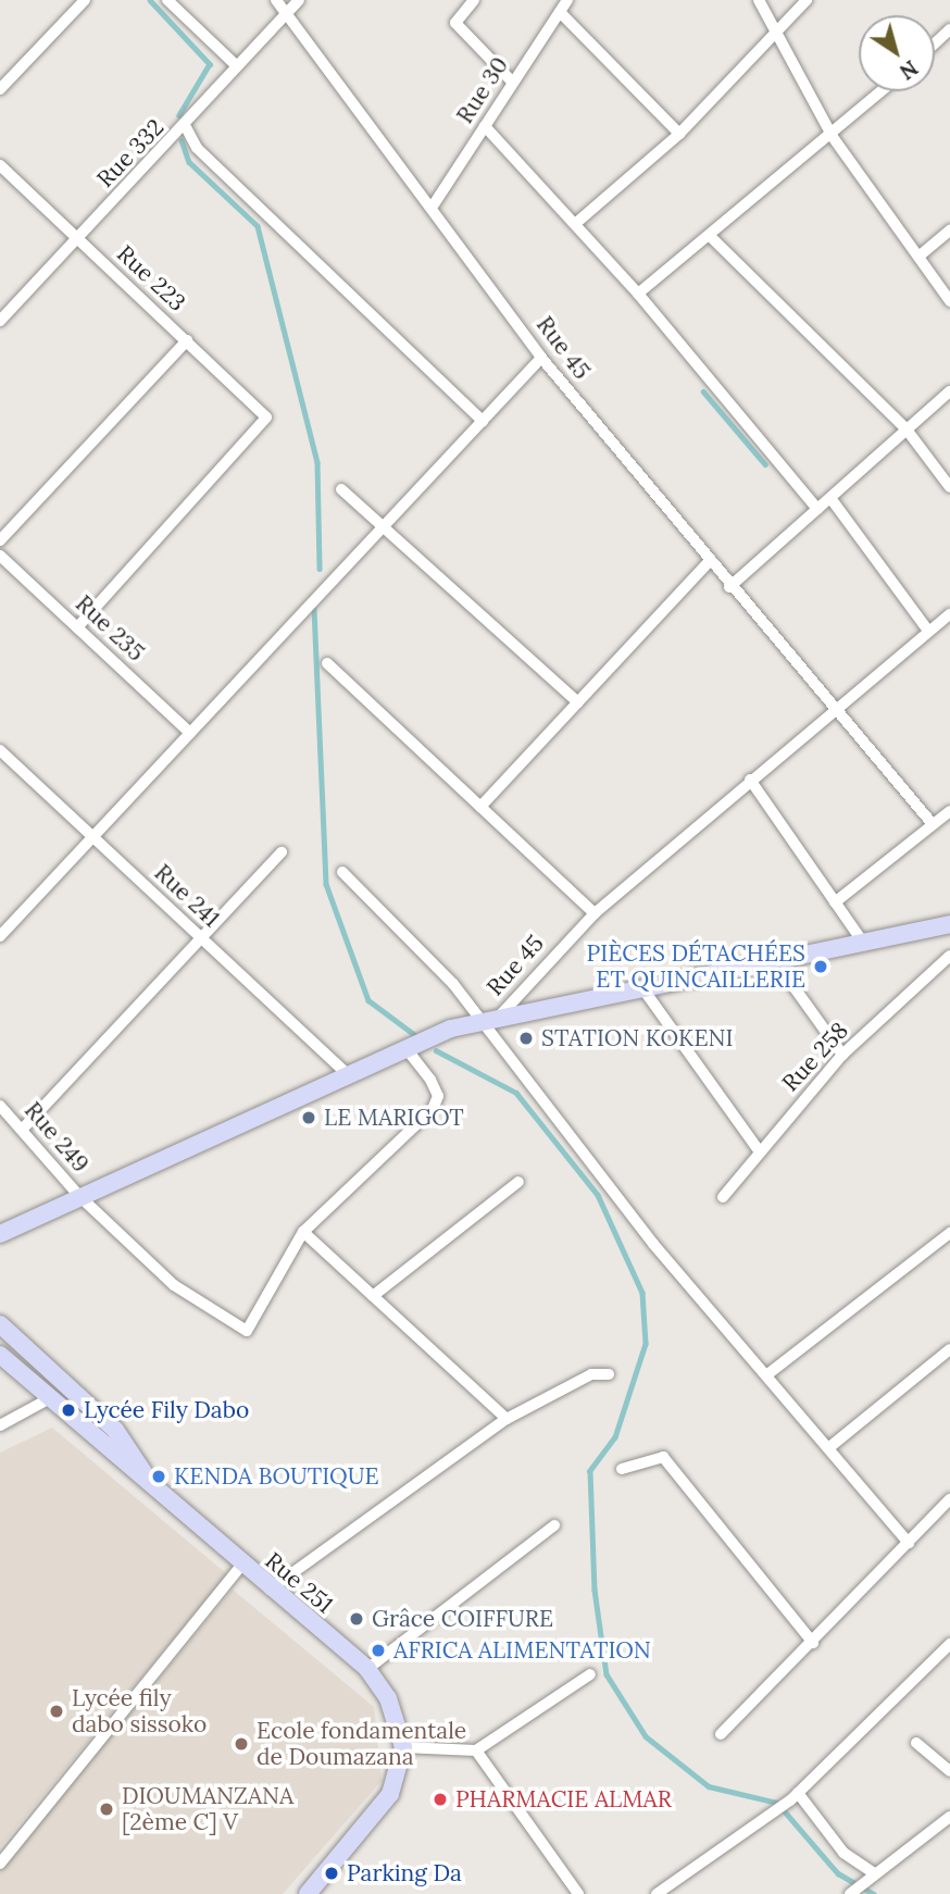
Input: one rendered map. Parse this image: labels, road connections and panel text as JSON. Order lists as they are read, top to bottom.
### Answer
{
  "streets": {
    "street": [
      "Rue 30",
      "Rue 332",
      "Rue 223",
      "Rue 45",
      "Rue 235",
      "Rue 241",
      "Rue 258",
      "Rue 249",
      "Rue 251"
    ]
  },
  "crossings": [
    ["Rue 30", "Rue 45"],
    ["Rue 332", "Rue 223"],
    ["Rue 332", "Rue 45"],
    ["Rue 223", "Rue 235"]
  ],
  "places": [
    "PIÈCES DÉTACHÉES ET QUINCAILLERIE",
    "STATION KOKENI",
    "LE MARIGOT",
    "Lycée Fily Dabo",
    "KENDA BOUTIQUE",
    "Grâce COIFFURE",
    "AFRICA ALIMENTATION",
    "Lycée fily dabo sissoko",
    "Ecole fondamentale de Doumazana",
    "PHARMACIE ALMAR",
    "DIOUMANZANA [2ème C] V",
    "Parking Da"
  ],
  "north": "bottom right"
}
